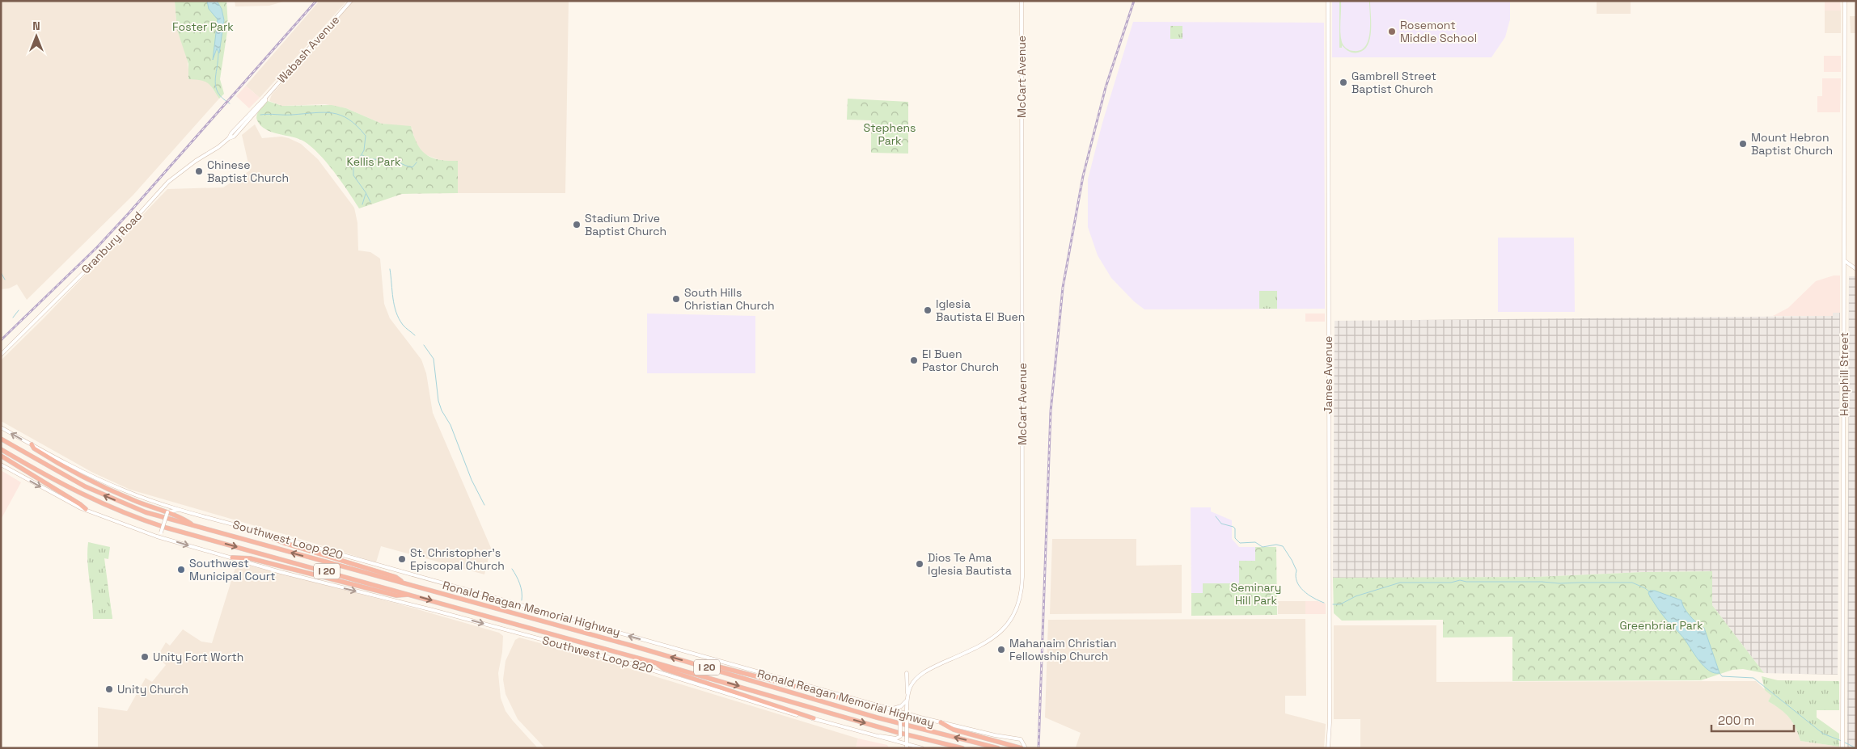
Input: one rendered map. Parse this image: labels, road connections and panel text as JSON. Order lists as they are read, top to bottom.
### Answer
{
  "streets": {
    "highway": ["I 20", "Ronald Reagan Memorial Highway"],
    "main road": [
      "Wabash Avenue",
      "McCart Avenue",
      "Granbury Road",
      "Hemphill Street",
      "James Avenue",
      "Southwest Loop 820"
    ]
  },
  "crossings": [
    ["Wabash Avenue", "Granbury Road"],
    ["McCart Avenue", "Southwest Loop 820"]
  ],
  "parks": [
    "Foster Park",
    "Stephens Park",
    "Kellis Park",
    "Seminary Hill Park",
    "Greenbriar Park"
  ],
  "places": [
    "Rosemont Middle School",
    "Gambrell Street Baptist Church",
    "Mount Hebron Baptist Church",
    "Chinese Baptist Church",
    "Stadium Drive Baptist Church",
    "South Hills Christian Church",
    "Iglesia Bautista El Buen",
    "El Buen Pastor Church",
    "St. Christopher's Episcopal Church",
    "Dios Te Ama Iglesia Bautista",
    "Southwest Municipal Court",
    "Mahanaim Christian Fellowship Church",
    "Unity Fort Worth",
    "Unity Church"
  ],
  "scale_bar": "200 m",
  "north": "top"
}
